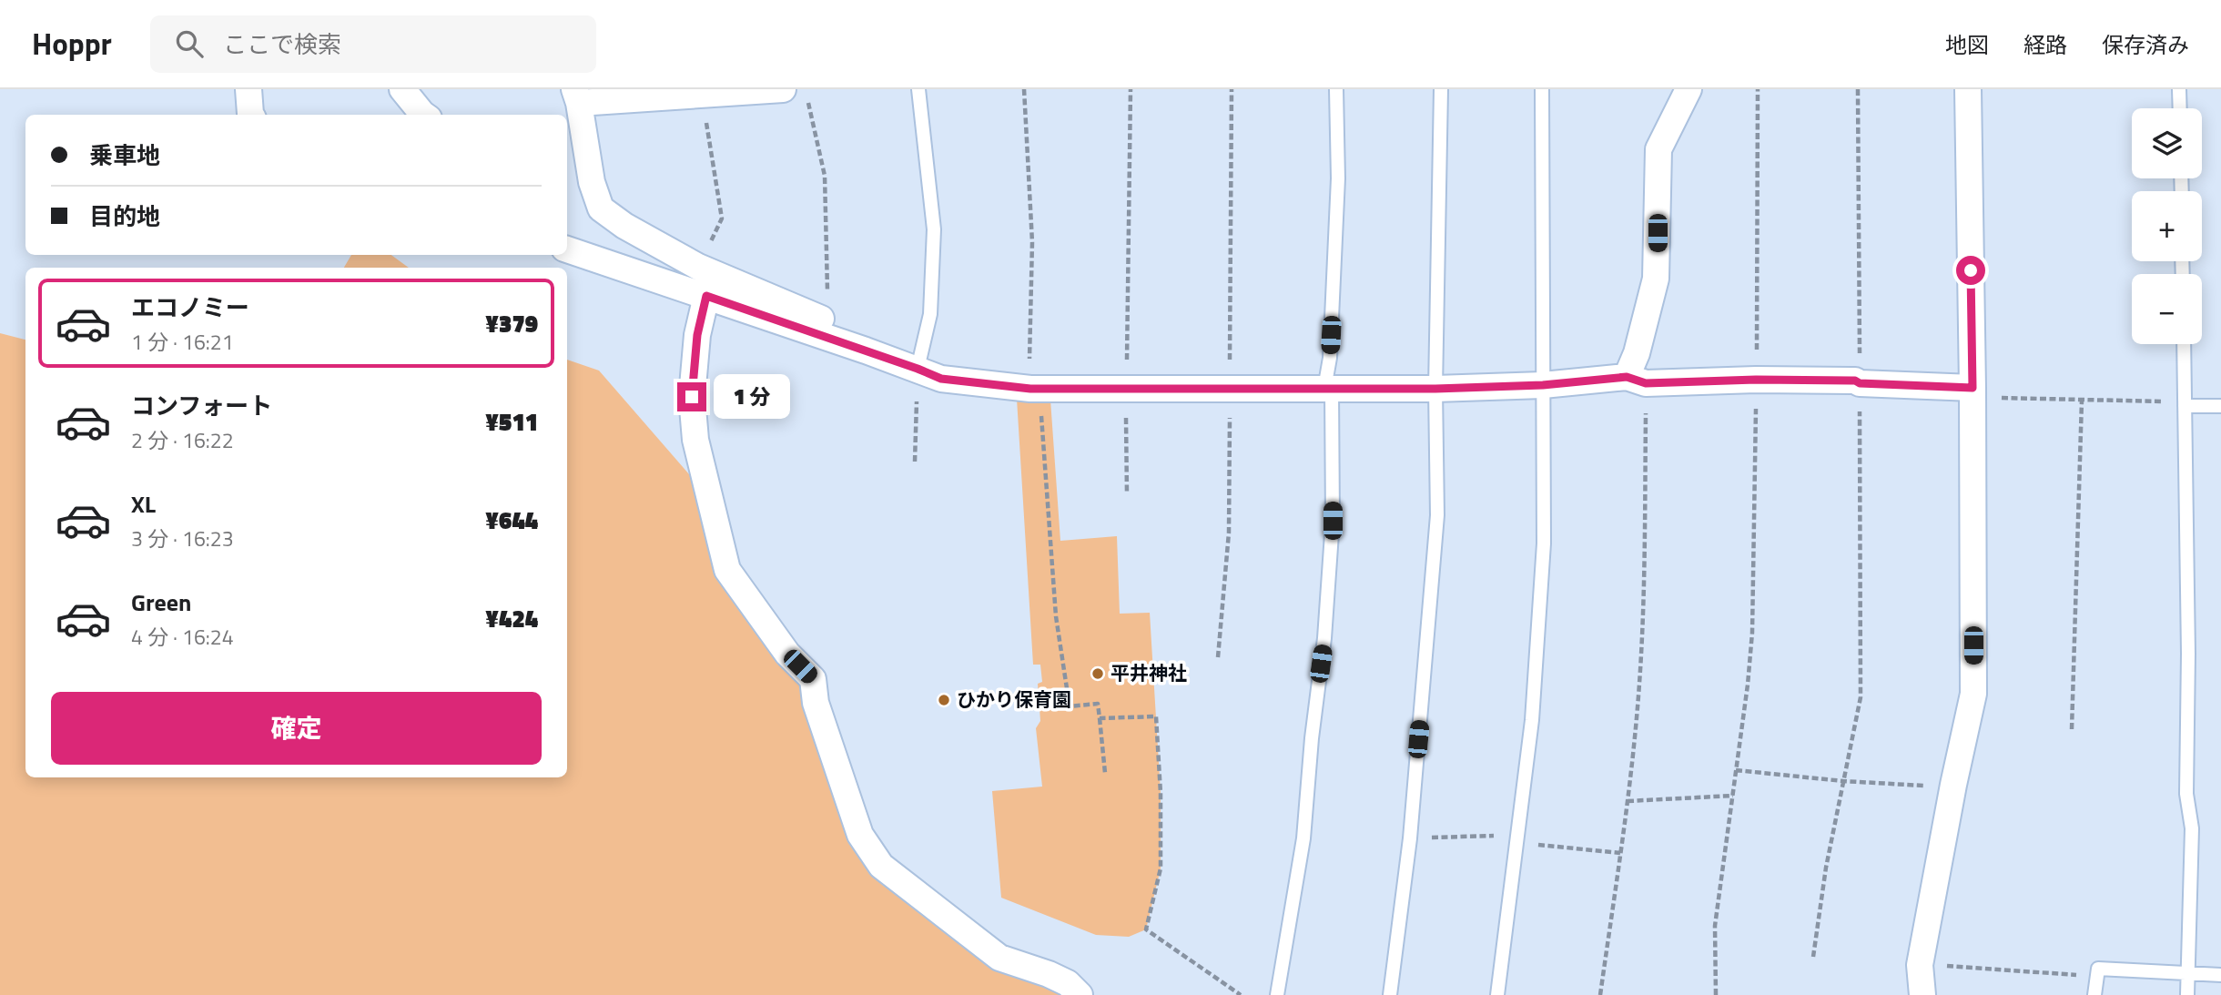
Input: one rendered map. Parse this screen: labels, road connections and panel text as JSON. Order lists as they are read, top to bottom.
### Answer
{
  "places": ["平井神社", "ひかり保育園"],
  "page": {
    "header": "Hoppr",
    "search": "ここで検索",
    "nav": ["地図", "経路", "保存済み"],
    "map_buttons": ["+", "−"],
    "banner": ["乗車地", "目的地"],
    "list": [
      {
        "name": "エコノミー",
        "note": "1 分 · 16:21",
        "value": "¥379"
      },
      {
        "name": "コンフォート",
        "note": "2 分 · 16:22",
        "value": "¥511"
      },
      {
        "name": "XL",
        "note": "3 分 · 16:23",
        "value": "¥644"
      },
      {
        "name": "Green",
        "note": "4 分 · 16:24",
        "value": "¥424"
      }
    ],
    "bubble": "1 分",
    "buttons": "確定"
  }
}
